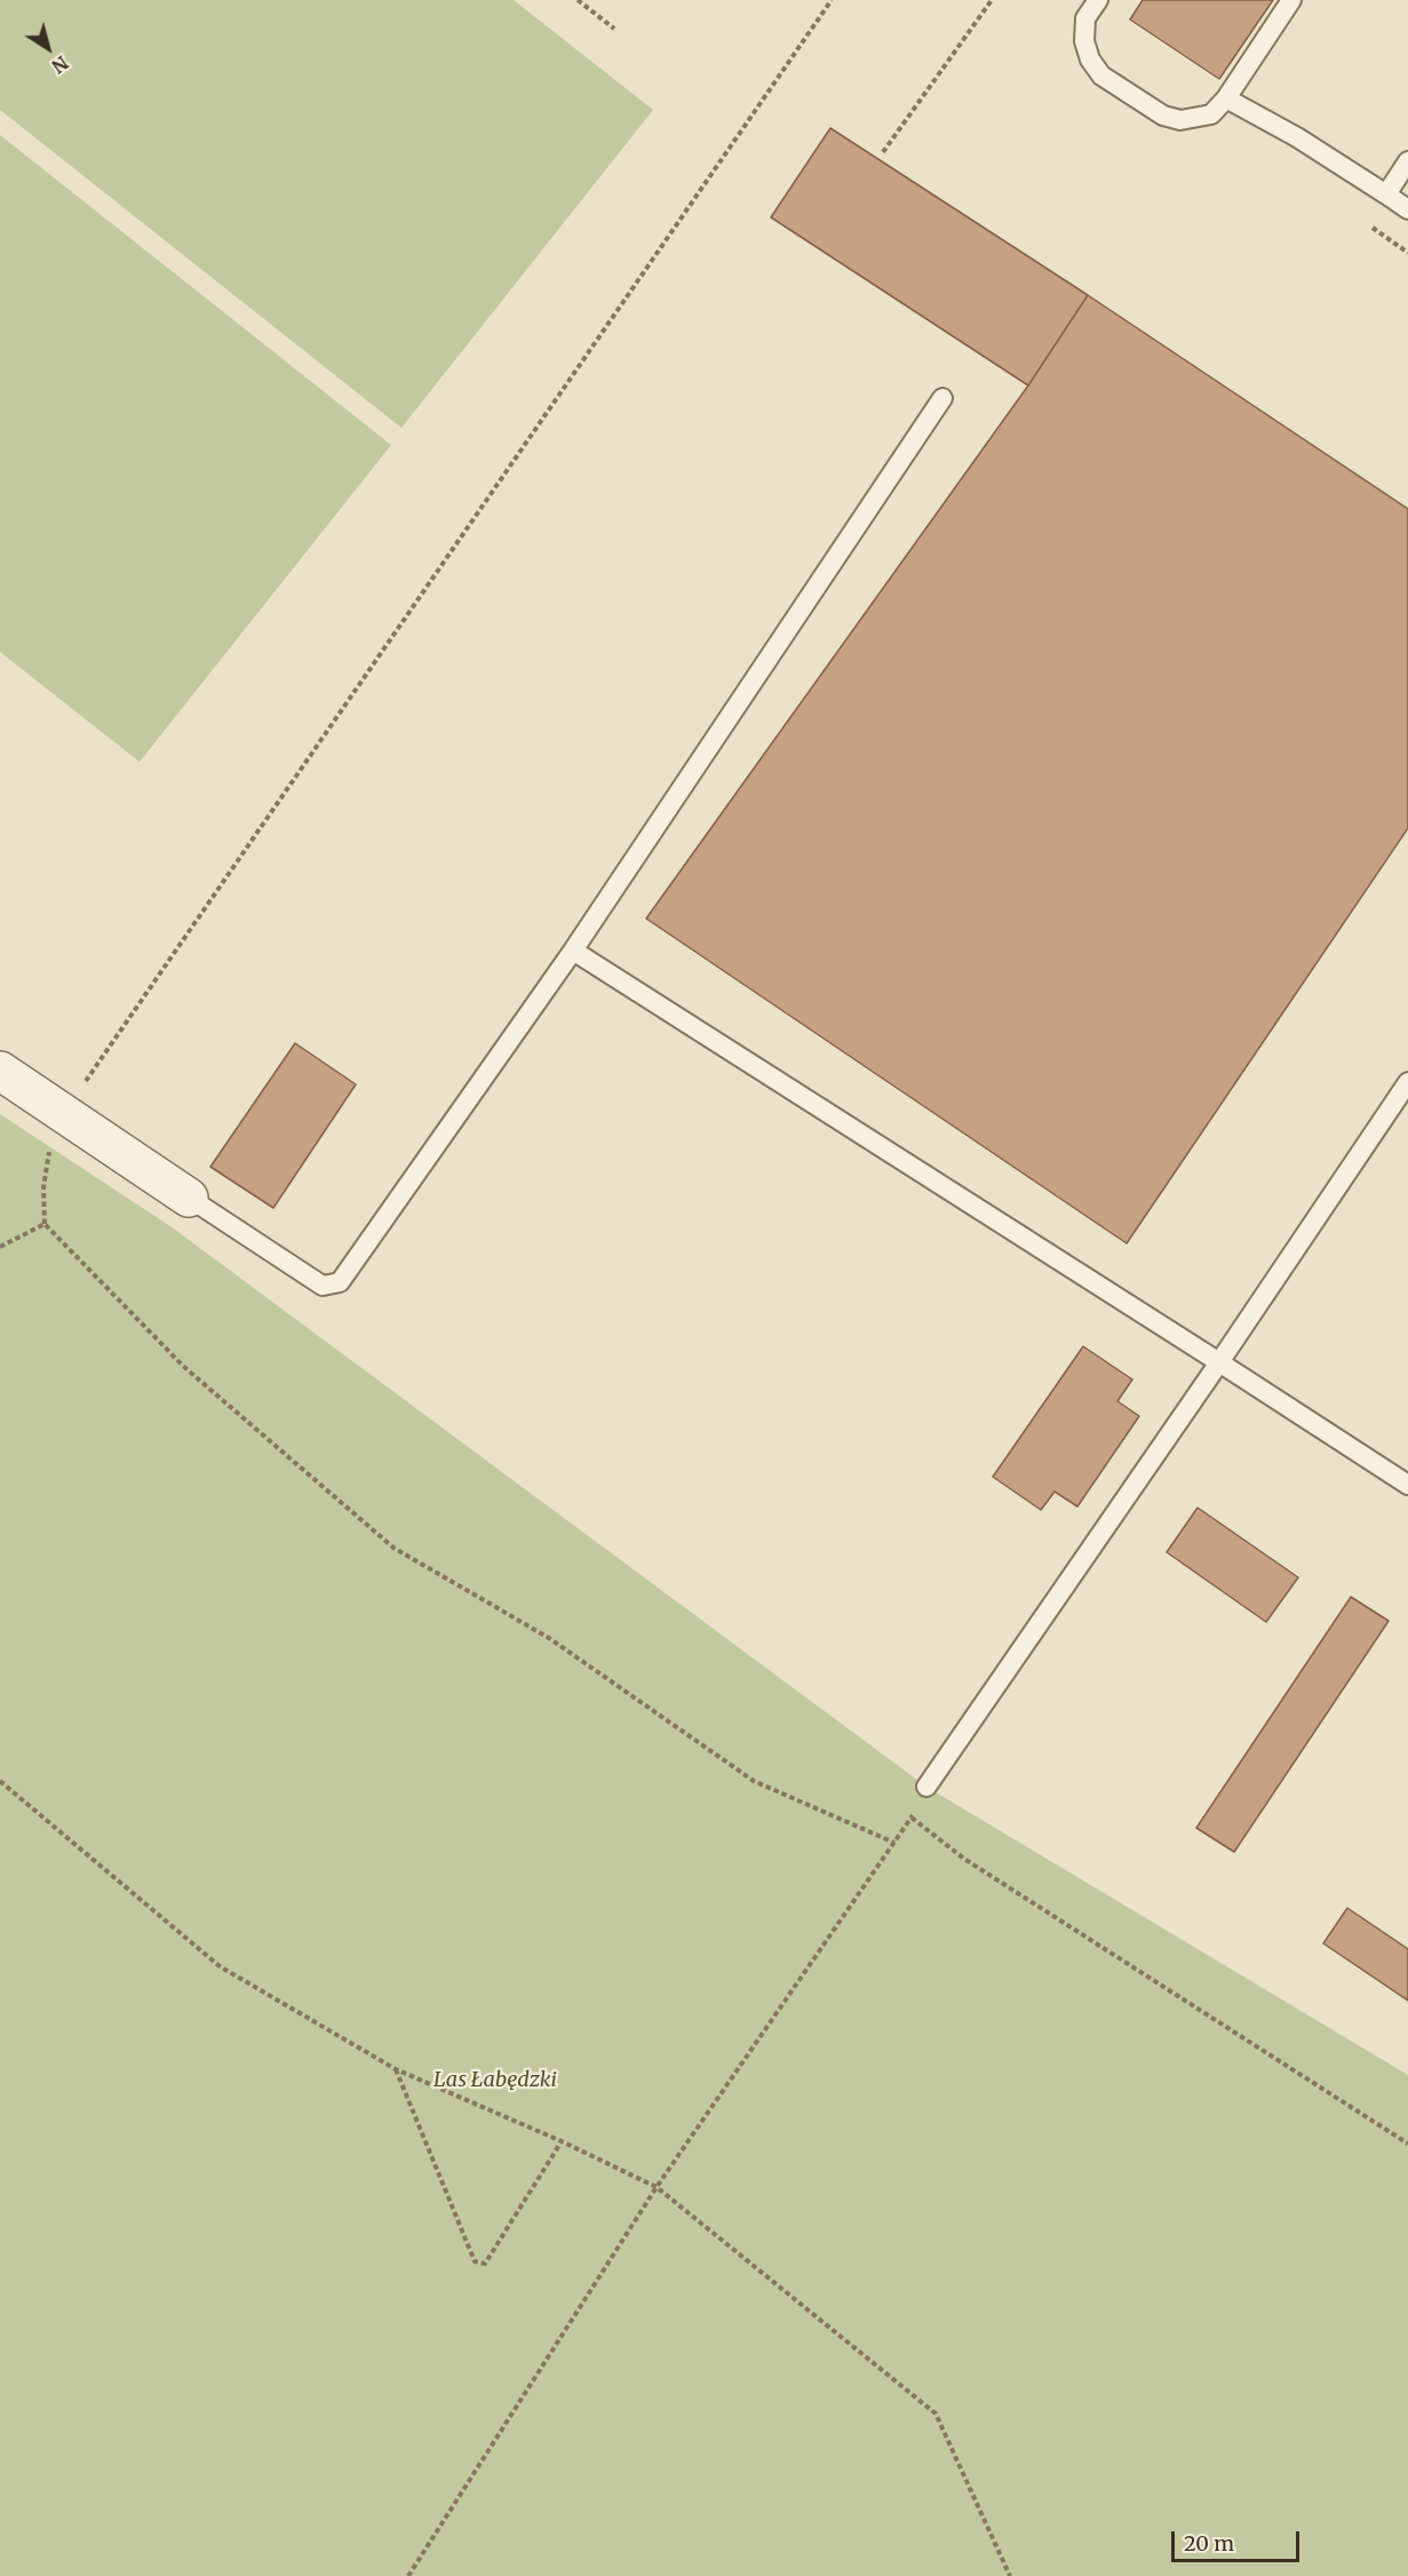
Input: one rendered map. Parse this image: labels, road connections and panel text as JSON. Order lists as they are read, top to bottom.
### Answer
{
  "parks": ["Las Łabędzki"],
  "scale_bar": "20 m",
  "north": "bottom right"
}
